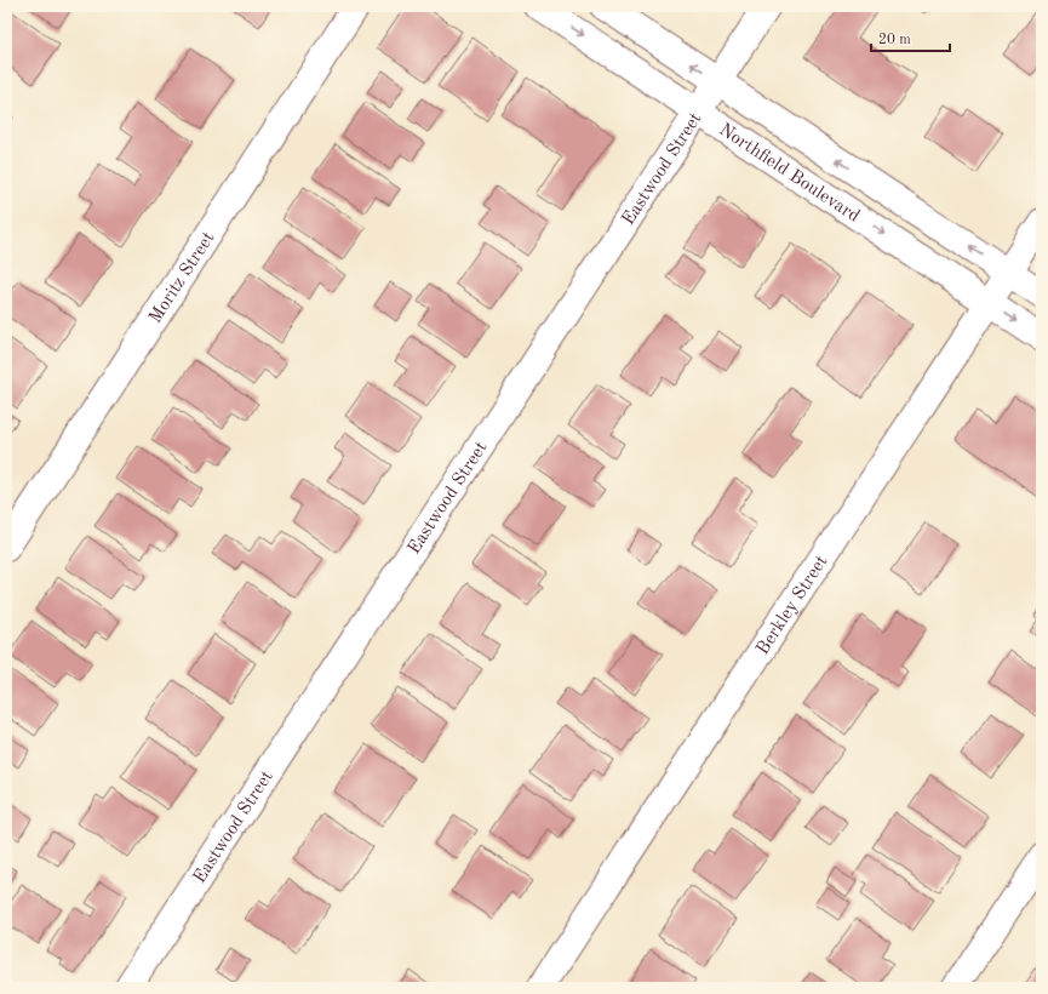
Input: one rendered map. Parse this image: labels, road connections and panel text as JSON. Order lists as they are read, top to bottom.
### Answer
{
  "streets": {
    "street": [
      "Eastwood Street",
      "Northfield Boulevard",
      "Moritz Street",
      "Berkley Street"
    ]
  },
  "crossings": [
    ["Eastwood Street", "Northfield Boulevard"],
    ["Northfield Boulevard", "Berkley Street"]
  ],
  "scale_bar": "20 m"
}
